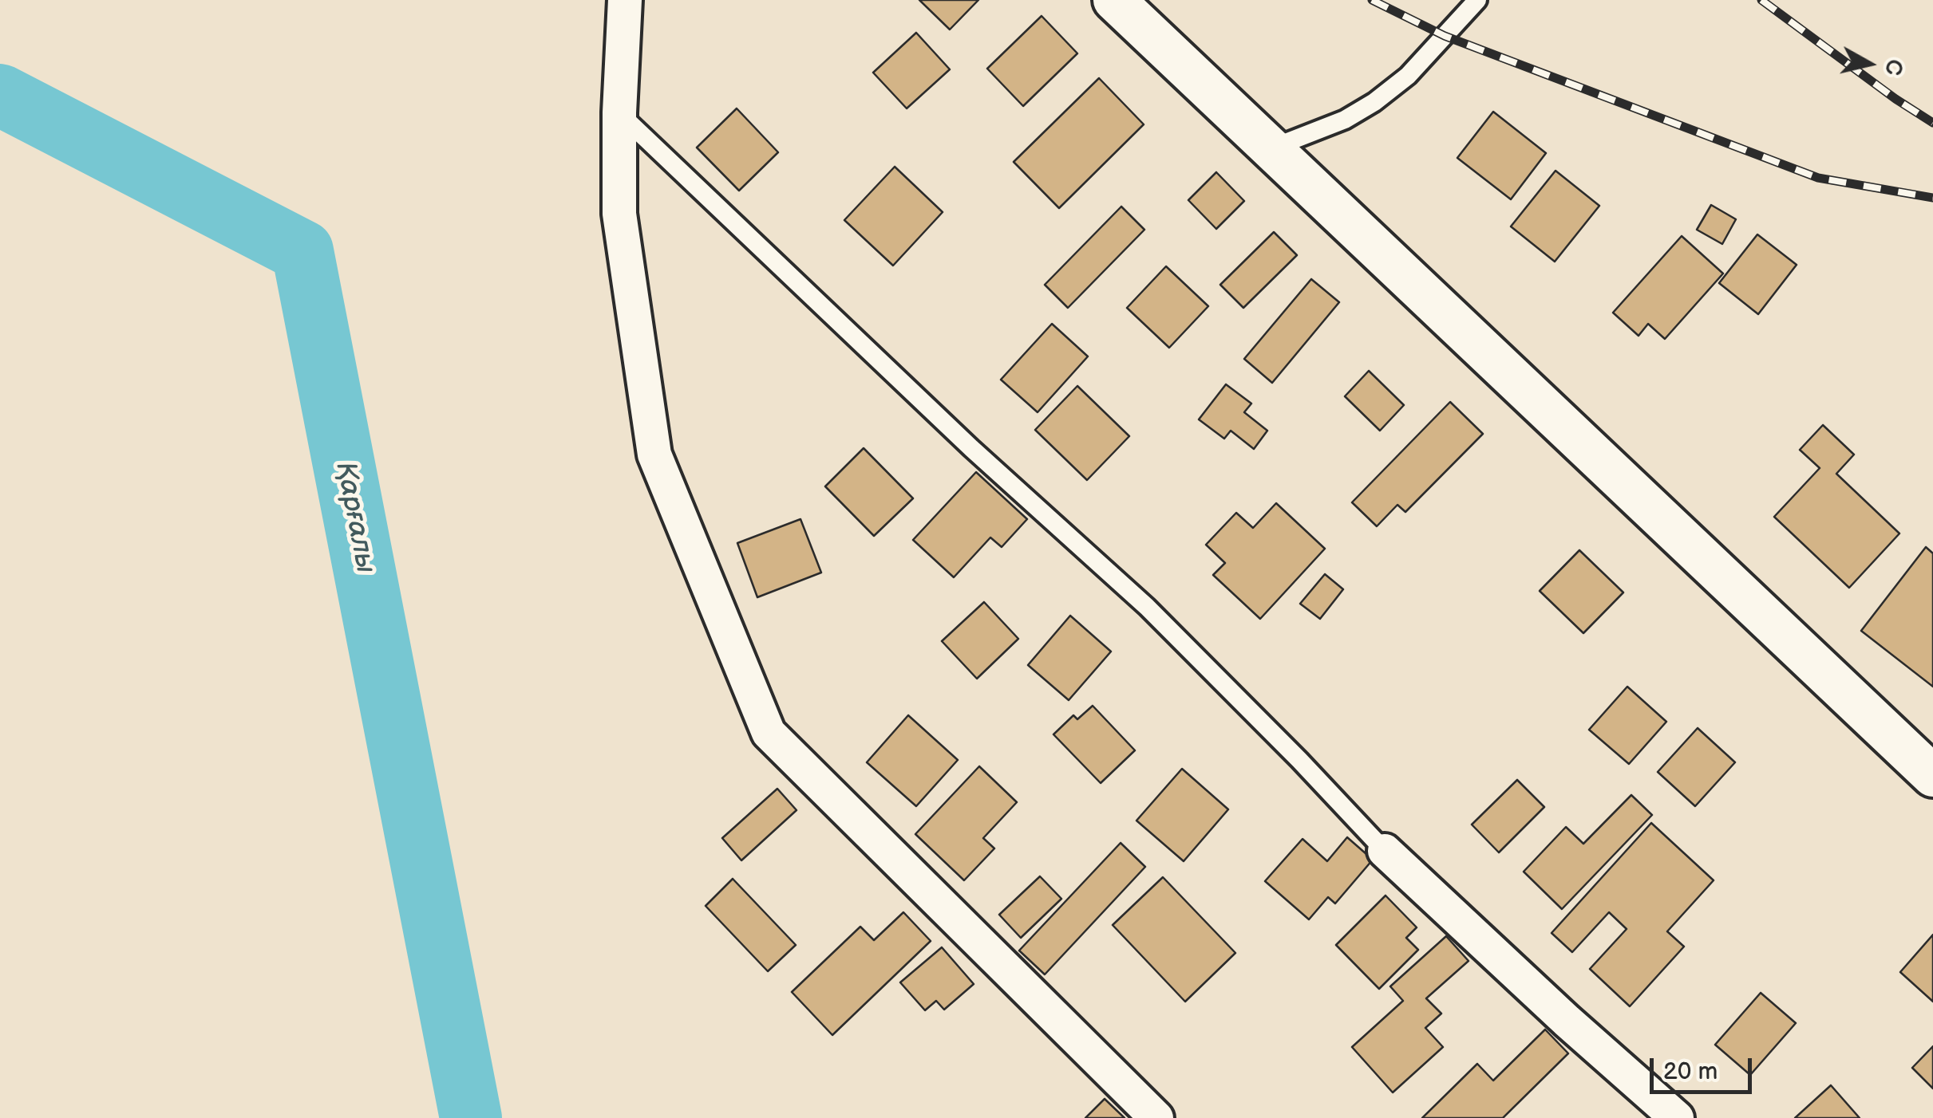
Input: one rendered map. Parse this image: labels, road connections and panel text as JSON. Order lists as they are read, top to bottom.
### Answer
{
  "water": ["Қарғалы"],
  "scale_bar": "20 m",
  "north": "right"
}
